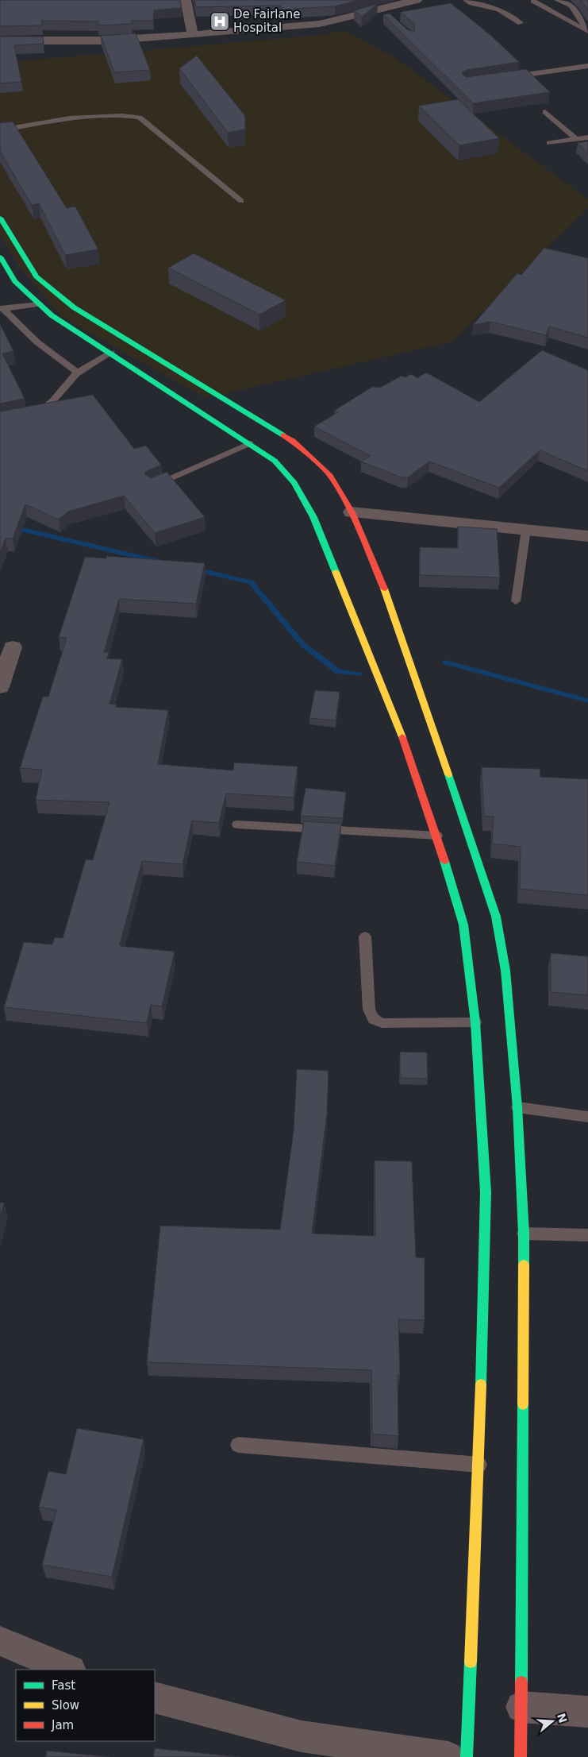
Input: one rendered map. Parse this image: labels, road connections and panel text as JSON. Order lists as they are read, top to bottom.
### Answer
{
  "places": {
    "hospital": ["De Fairlane Hospital"]
  },
  "legend": ["Fast", "Slow", "Jam"],
  "north": "right"
}
